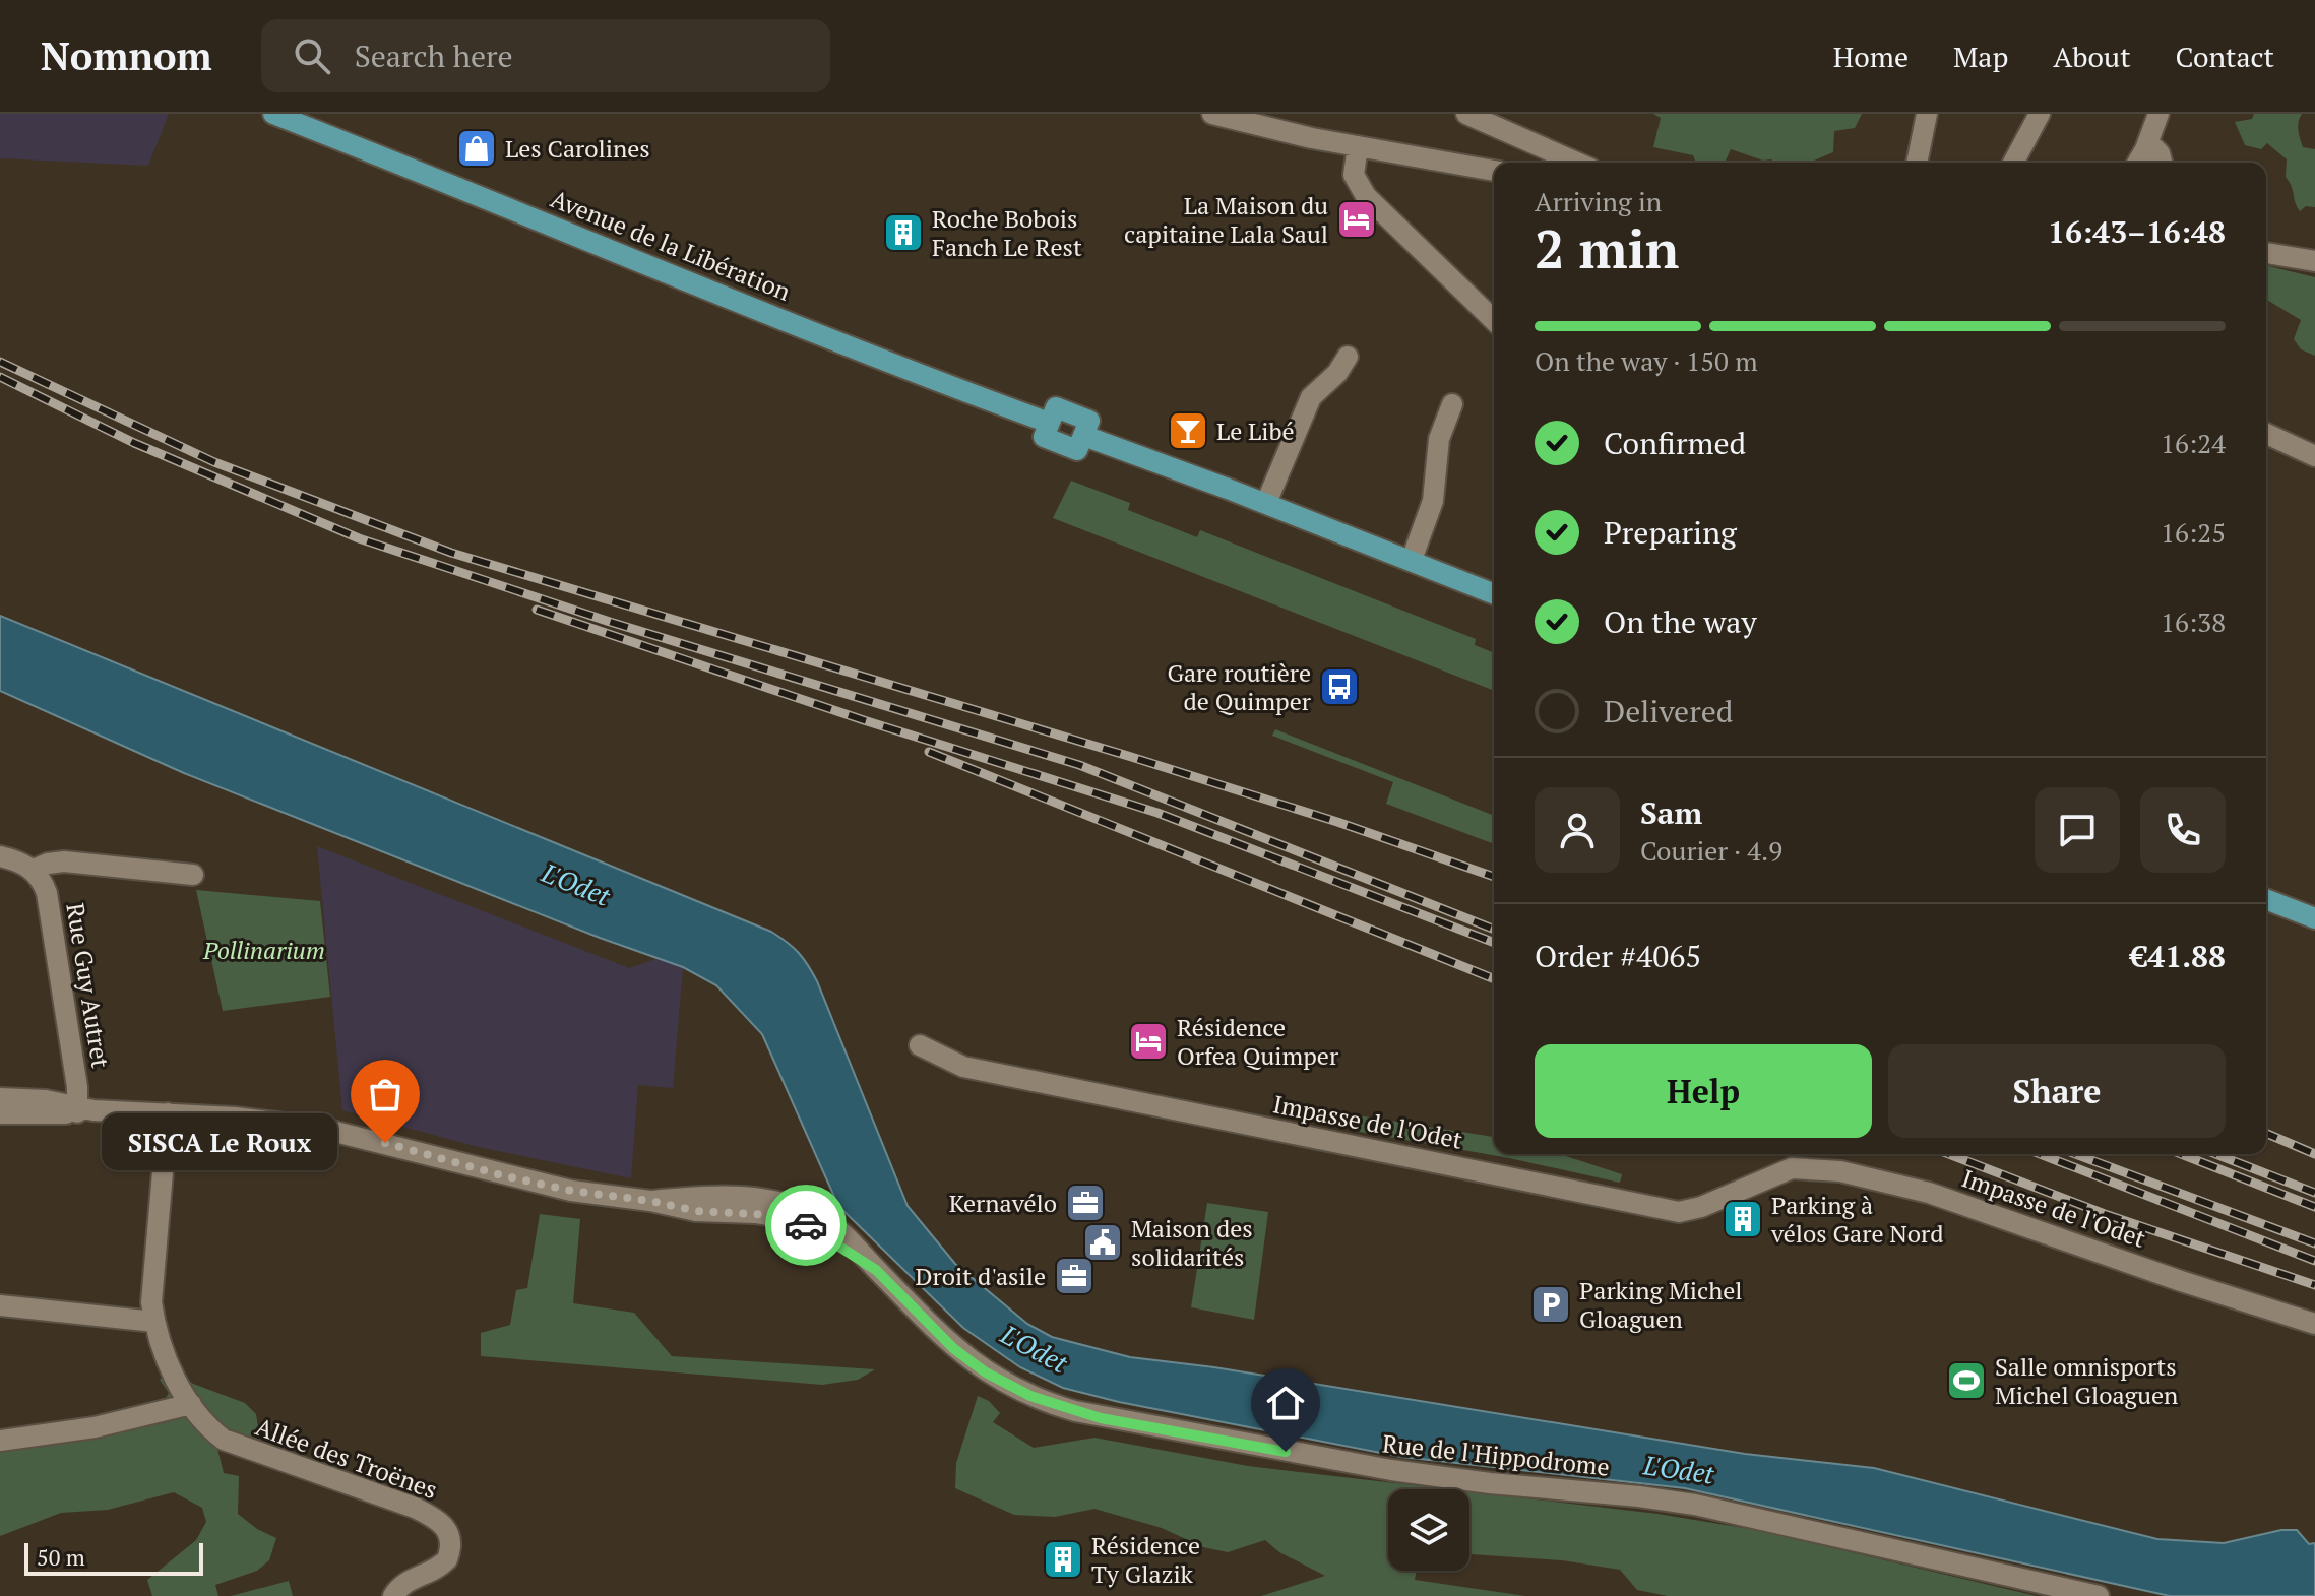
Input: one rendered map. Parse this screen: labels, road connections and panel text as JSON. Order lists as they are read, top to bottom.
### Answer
{
  "streets": {
    "main road": ["Avenue de la Libération"],
    "street": [
      "Rue Guy Autret",
      "Impasse de l'Odet",
      "Rue de l'Hippodrome",
      "Allée des Troënes"
    ]
  },
  "crossings": [
    ["Rue Guy Autret", "Rue de l'Hippodrome"],
    ["Rue de l'Hippodrome", "Allée des Troënes"]
  ],
  "water": ["L'Odet"],
  "parks": ["Pollinarium"],
  "places": {
    "shop": ["Les Carolines"],
    "hotel": ["La Maison du capitaine Lala Saul", "Résidence Orfea Quimper"],
    "building": ["Roche Bobois Fanch Le Rest", "Parking à vélos Gare Nord", "Résidence Ty Glazik"],
    "bar": ["Le Libé"],
    "bus stop": ["Gare routière de Quimper"],
    "other": ["SISCA Le Roux"],
    "office": ["Kernavélo", "Droit d'asile"],
    "public building": ["Maison des solidarités"],
    "parking": ["Parking Michel Gloaguen"],
    "sports": ["Salle omnisports Michel Gloaguen"]
  },
  "scale_bar": "50 m",
  "page": {
    "header": "Nomnom",
    "search": "Search here",
    "nav": [
      "Home",
      "Map",
      "About",
      "Contact"
    ],
    "heading": ["2 min", "Arriving in", "16:43–16:48"],
    "panel": [
      "Sam",
      "Courier · 4.9",
      "Order #4065",
      "€41.88"
    ],
    "bar": "On the way · 150 m",
    "list": [
      ["Confirmed", "16:24"],
      ["Preparing", "16:25"],
      ["On the way", "16:38"],
      "Delivered"
    ],
    "buttons": ["Help", "Share"],
    "bubble": "SISCA Le Roux",
    "scale": "50 m"
  }
}
